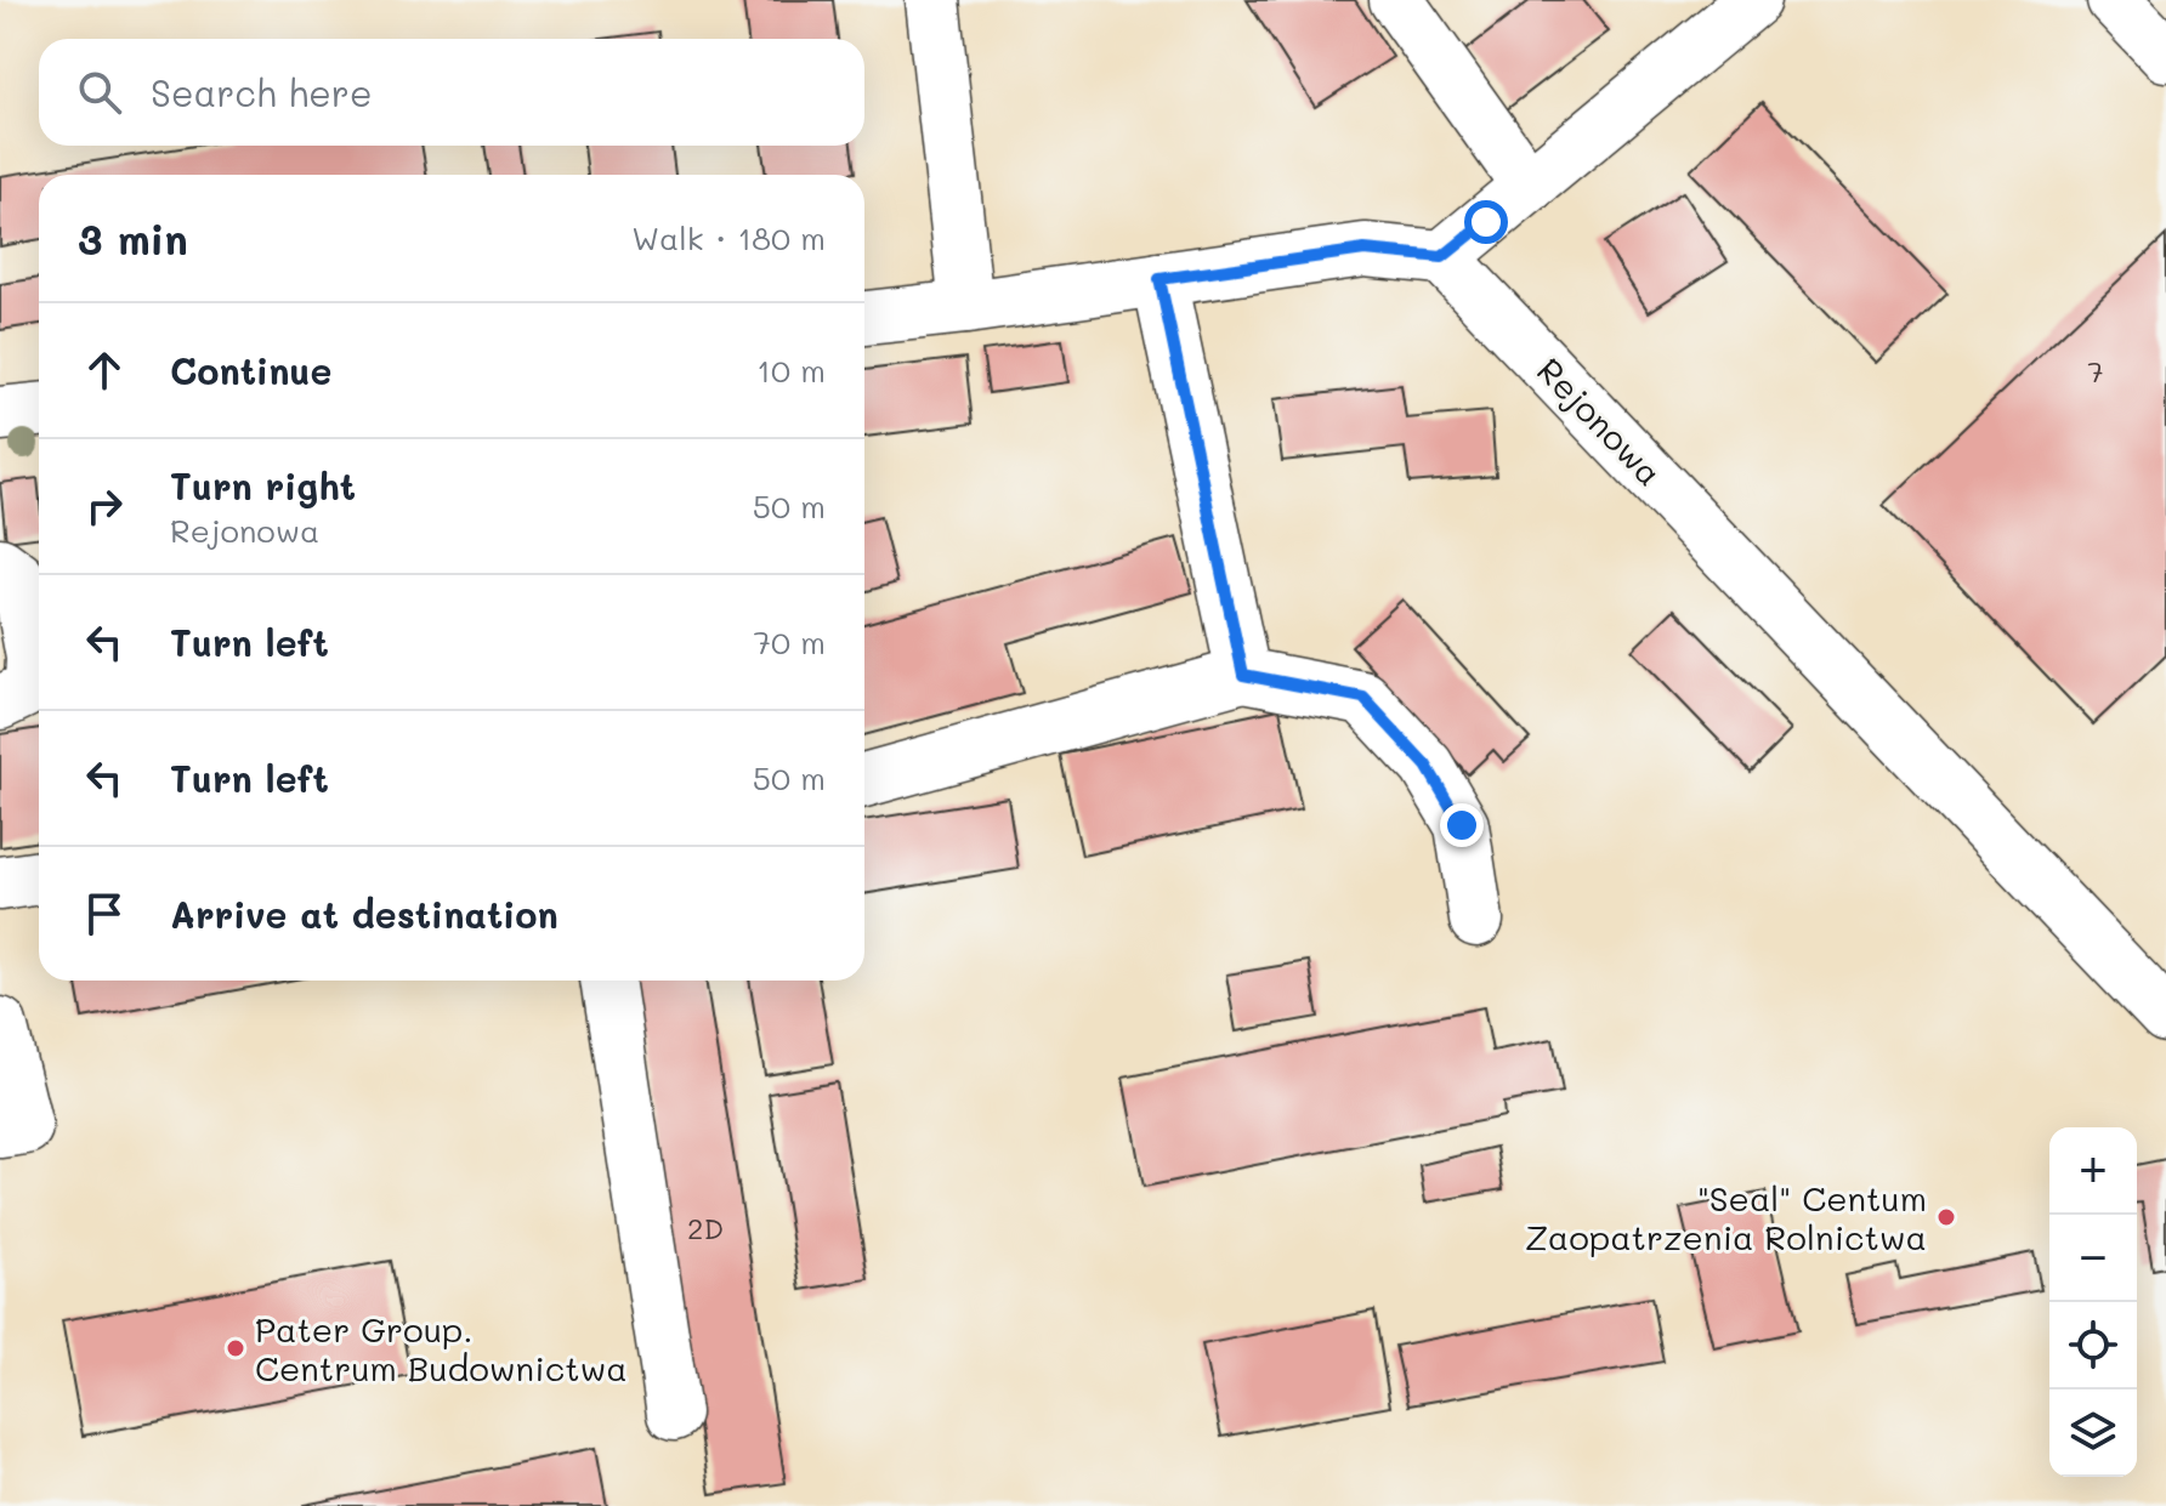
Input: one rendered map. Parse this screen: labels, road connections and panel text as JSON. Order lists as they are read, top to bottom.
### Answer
{
  "streets": {
    "street": ["Rejonowa"]
  },
  "places": ["\"Seal\" Centum Zaopatrzenia Rolnictwa", "Pater Group. Centrum Budownictwa"],
  "house_numbers": ["7", "2D"],
  "page": {
    "search": "Search here",
    "heading": ["3 min", "Walk · 180 m"],
    "list": [
      ["Continue", "10 m"],
      ["Turn right", "Rejonowa", "50 m"],
      ["Turn left", "70 m"],
      ["Turn left", "50 m"],
      "Arrive at destination"
    ],
    "map_buttons": ["+", "−"]
  }
}
